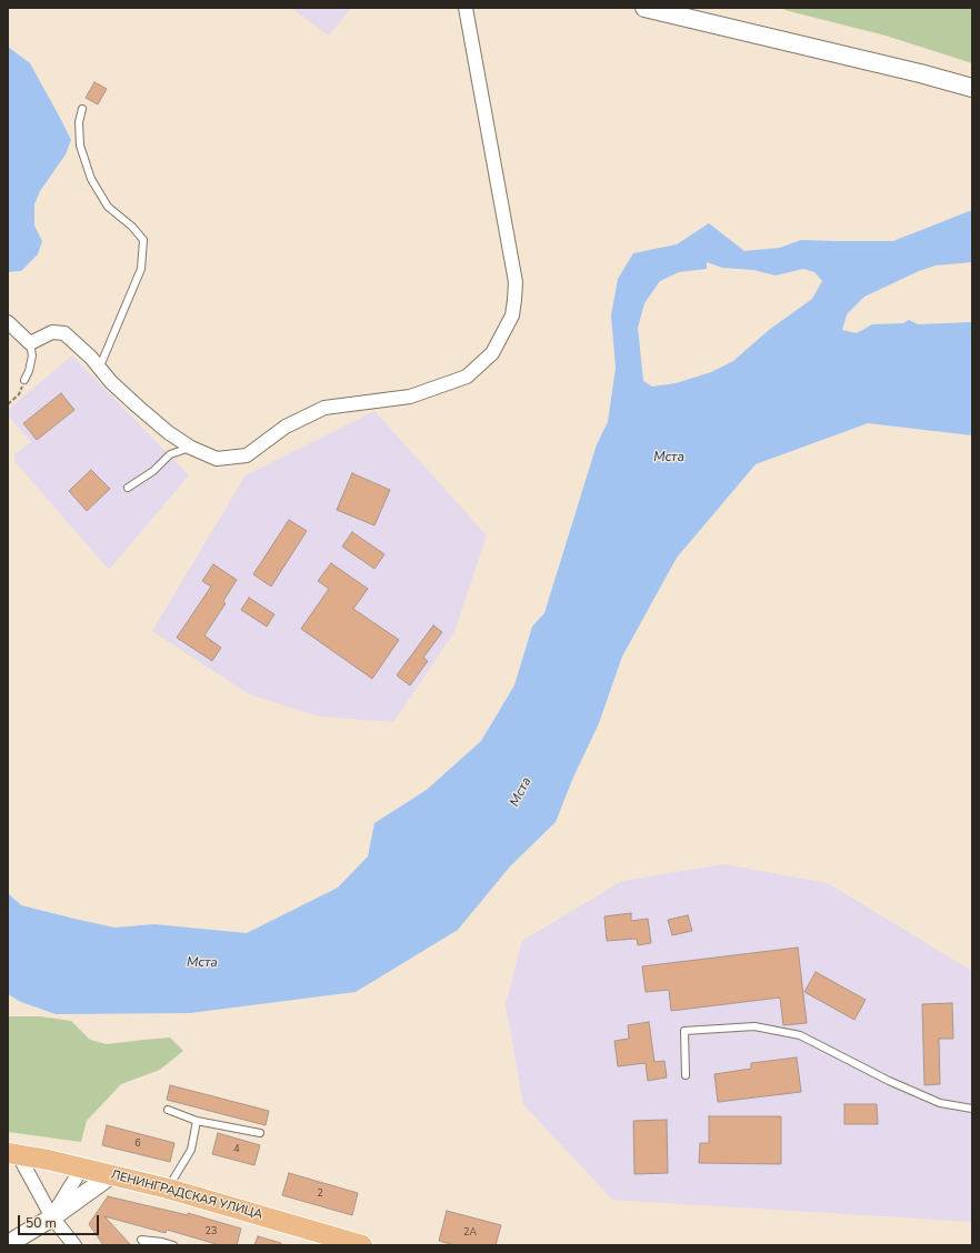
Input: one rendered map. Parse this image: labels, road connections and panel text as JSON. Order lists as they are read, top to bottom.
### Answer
{
  "streets": {
    "main road": ["ЛЕНИНГРАДСКАЯ УЛИЦА"]
  },
  "water": ["Мста"],
  "house_numbers": [
    "6",
    "4",
    "2",
    "23",
    "2А"
  ],
  "scale_bar": "50 m"
}
